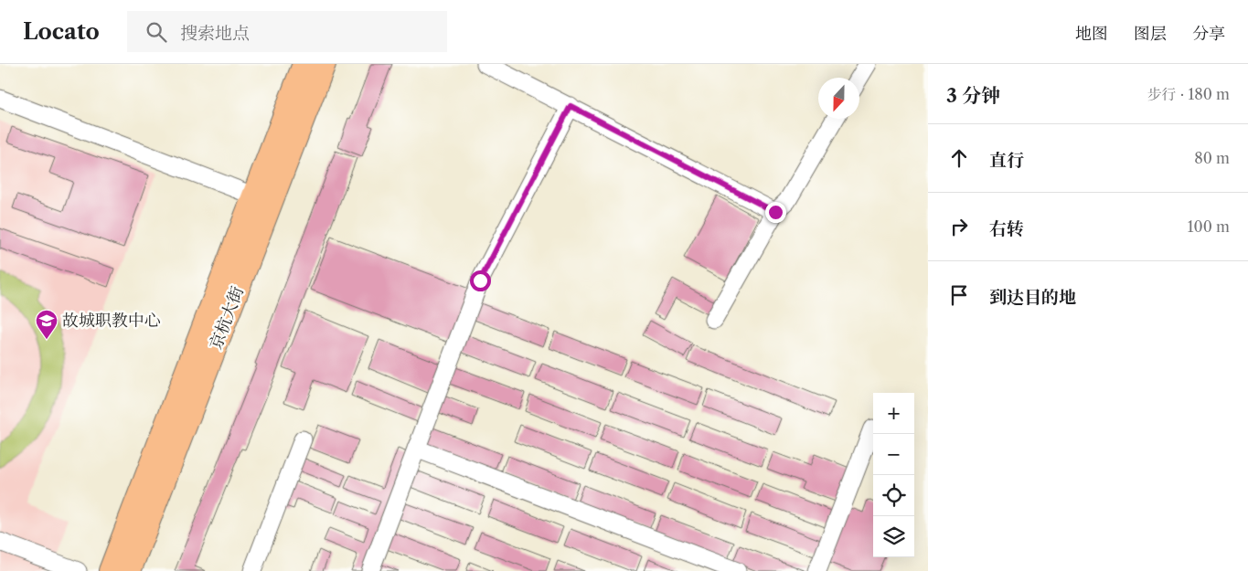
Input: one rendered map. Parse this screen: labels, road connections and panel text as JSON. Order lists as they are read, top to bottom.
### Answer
{
  "streets": {
    "main road": ["京杭大街"]
  },
  "places": {
    "school or university": ["故城职教中心"]
  },
  "north": "bottom",
  "page": {
    "header": "Locato",
    "search": "搜索地点",
    "nav": ["地图", "图层", "分享"],
    "heading": ["3 分钟", "步行 · 180 m"],
    "list": [
      ["直行", "80 m"],
      ["右转", "100 m"],
      "到达目的地"
    ],
    "map_buttons": ["+", "−"]
  }
}
